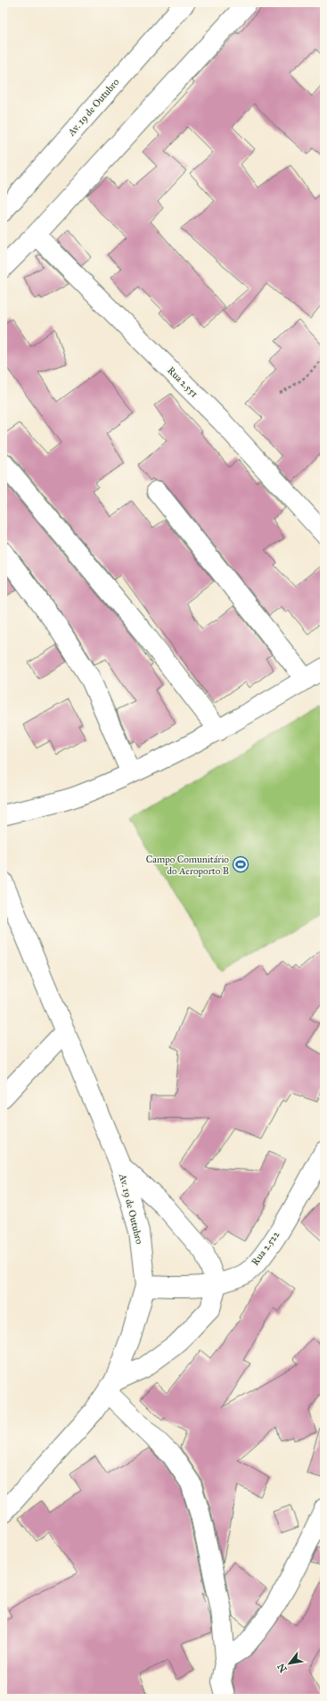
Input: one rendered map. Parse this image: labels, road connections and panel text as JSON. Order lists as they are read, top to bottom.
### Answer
{
  "streets": {
    "street": ["Av. 19 de Outubro", "Rua 2.551", "Rua 2.522"]
  },
  "crossings": [
    ["Av. 19 de Outubro", "Rua 2.522"]
  ],
  "places": {
    "sports": ["Campo Comunitário do Aeroporto B"]
  },
  "north": "bottom left"
}
